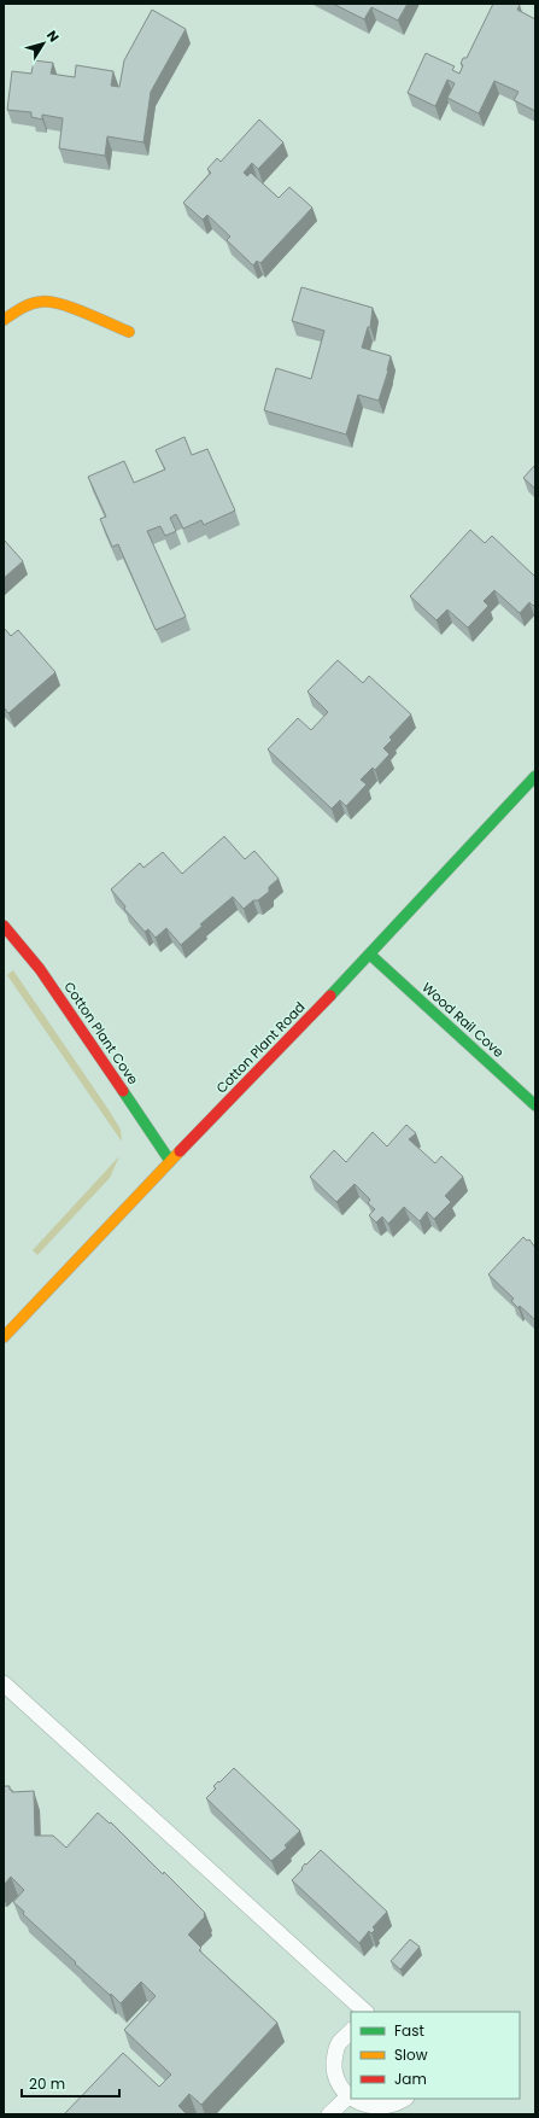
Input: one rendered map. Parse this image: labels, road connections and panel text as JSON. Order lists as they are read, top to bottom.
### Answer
{
  "streets": {
    "street": ["Wood Rail Cove", "Cotton Plant Cove", "Cotton Plant Road"]
  },
  "crossings": [
    ["Wood Rail Cove", "Cotton Plant Road"],
    ["Cotton Plant Cove", "Cotton Plant Road"]
  ],
  "legend": ["Fast", "Slow", "Jam"],
  "scale_bar": "20 m",
  "north": "top right"
}
